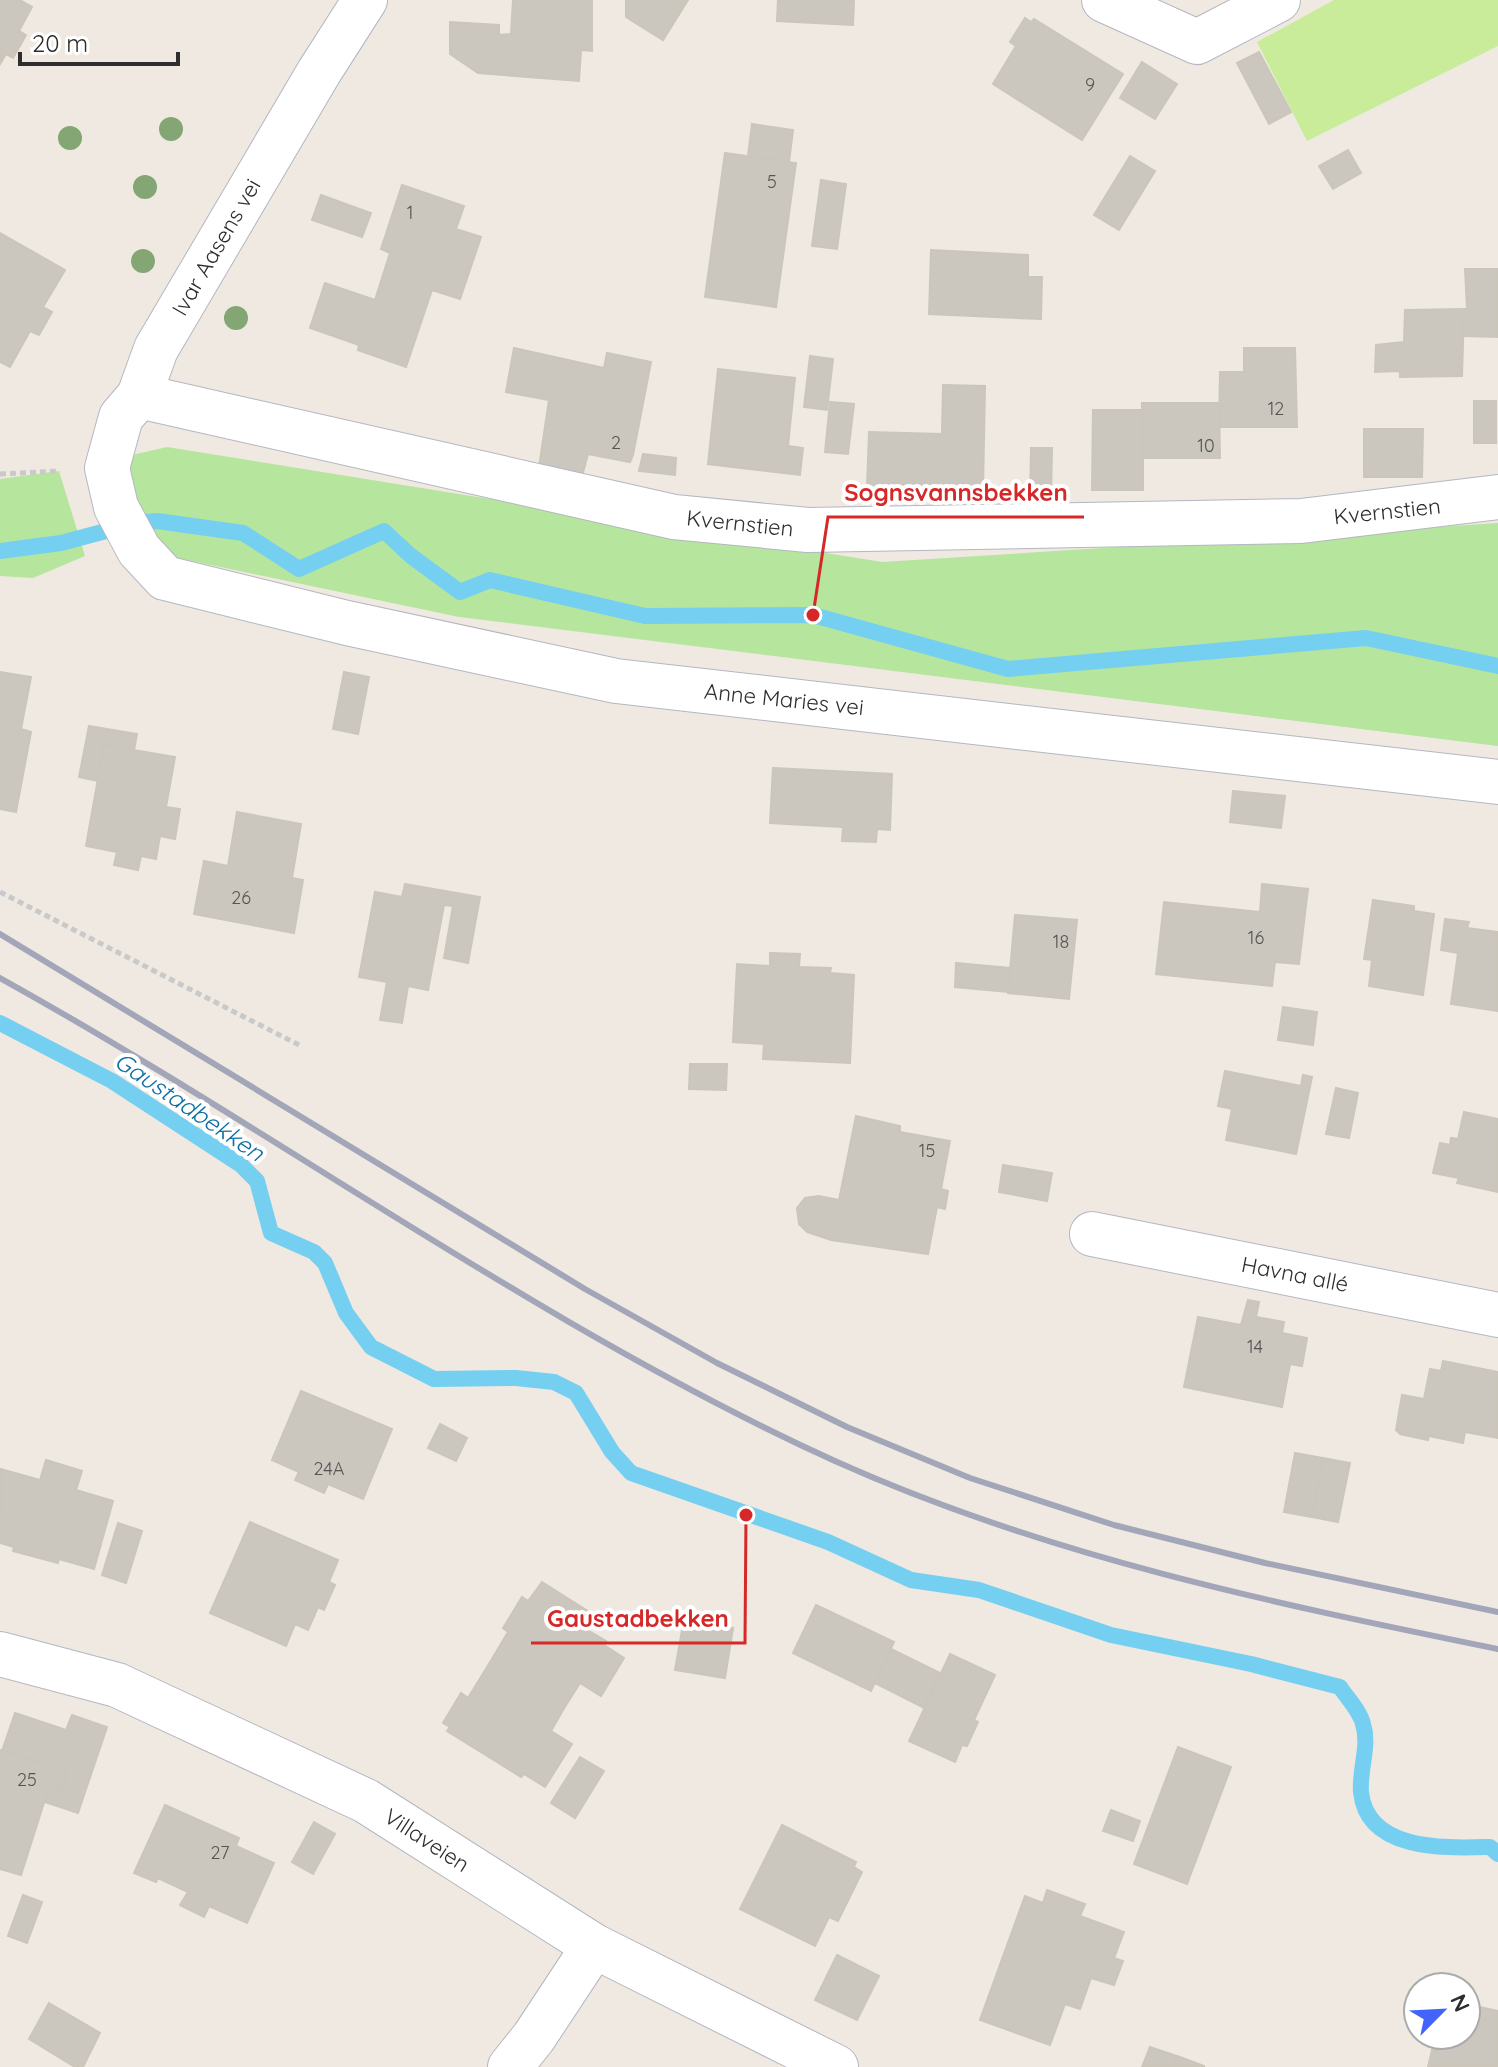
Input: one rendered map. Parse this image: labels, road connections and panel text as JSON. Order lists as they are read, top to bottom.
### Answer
{
  "streets": {
    "street": [
      "Ivar Aasens vei",
      "Kvernstien",
      "Anne Maries vei",
      "Havna allé",
      "Villaveien"
    ]
  },
  "crossings": [
    ["Ivar Aasens vei", "Kvernstien"],
    ["Ivar Aasens vei", "Anne Maries vei"]
  ],
  "water": ["Gaustadbekken"],
  "places": ["Sognsvannsbekken", "Gaustadbekken"],
  "house_numbers": [
    "9",
    "5",
    "1",
    "12",
    "2",
    "10",
    "26",
    "16",
    "18",
    "15",
    "14",
    "24A",
    "25",
    "27"
  ],
  "scale_bar": "20 m",
  "north": "top right"
}
